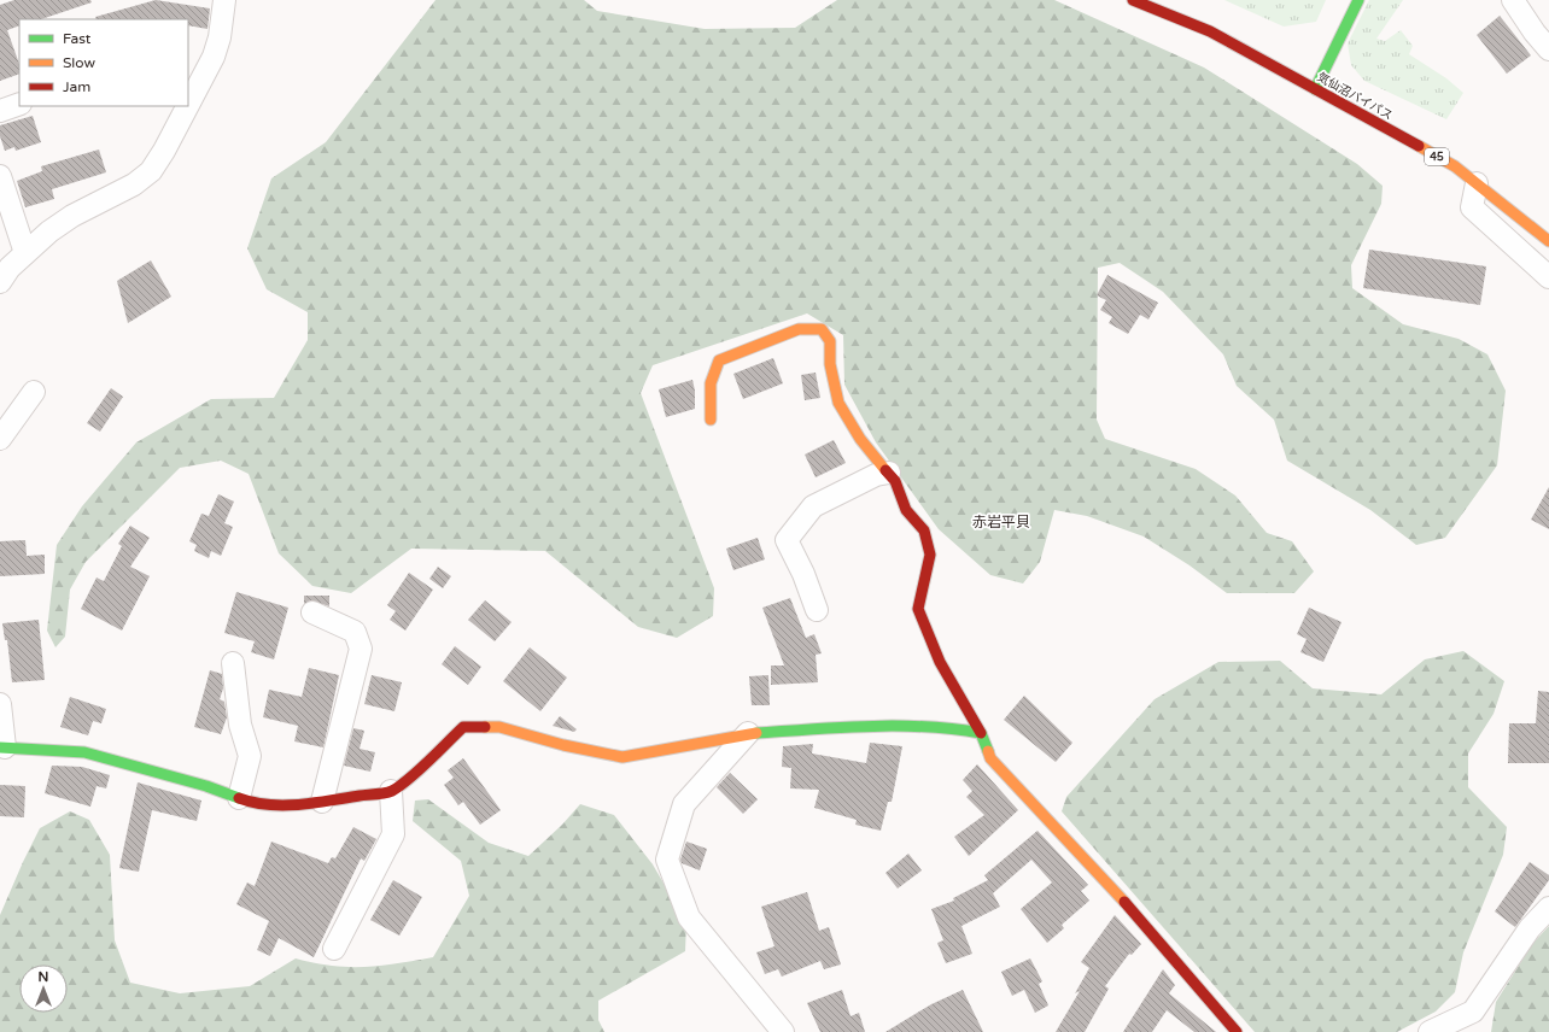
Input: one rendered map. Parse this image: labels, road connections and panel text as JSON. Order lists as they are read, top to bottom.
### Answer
{
  "streets": {
    "main road": ["気仙沼バイパス", "45"]
  },
  "districts": ["赤岩平貝"],
  "legend": ["Fast", "Slow", "Jam"],
  "north": "top"
}
